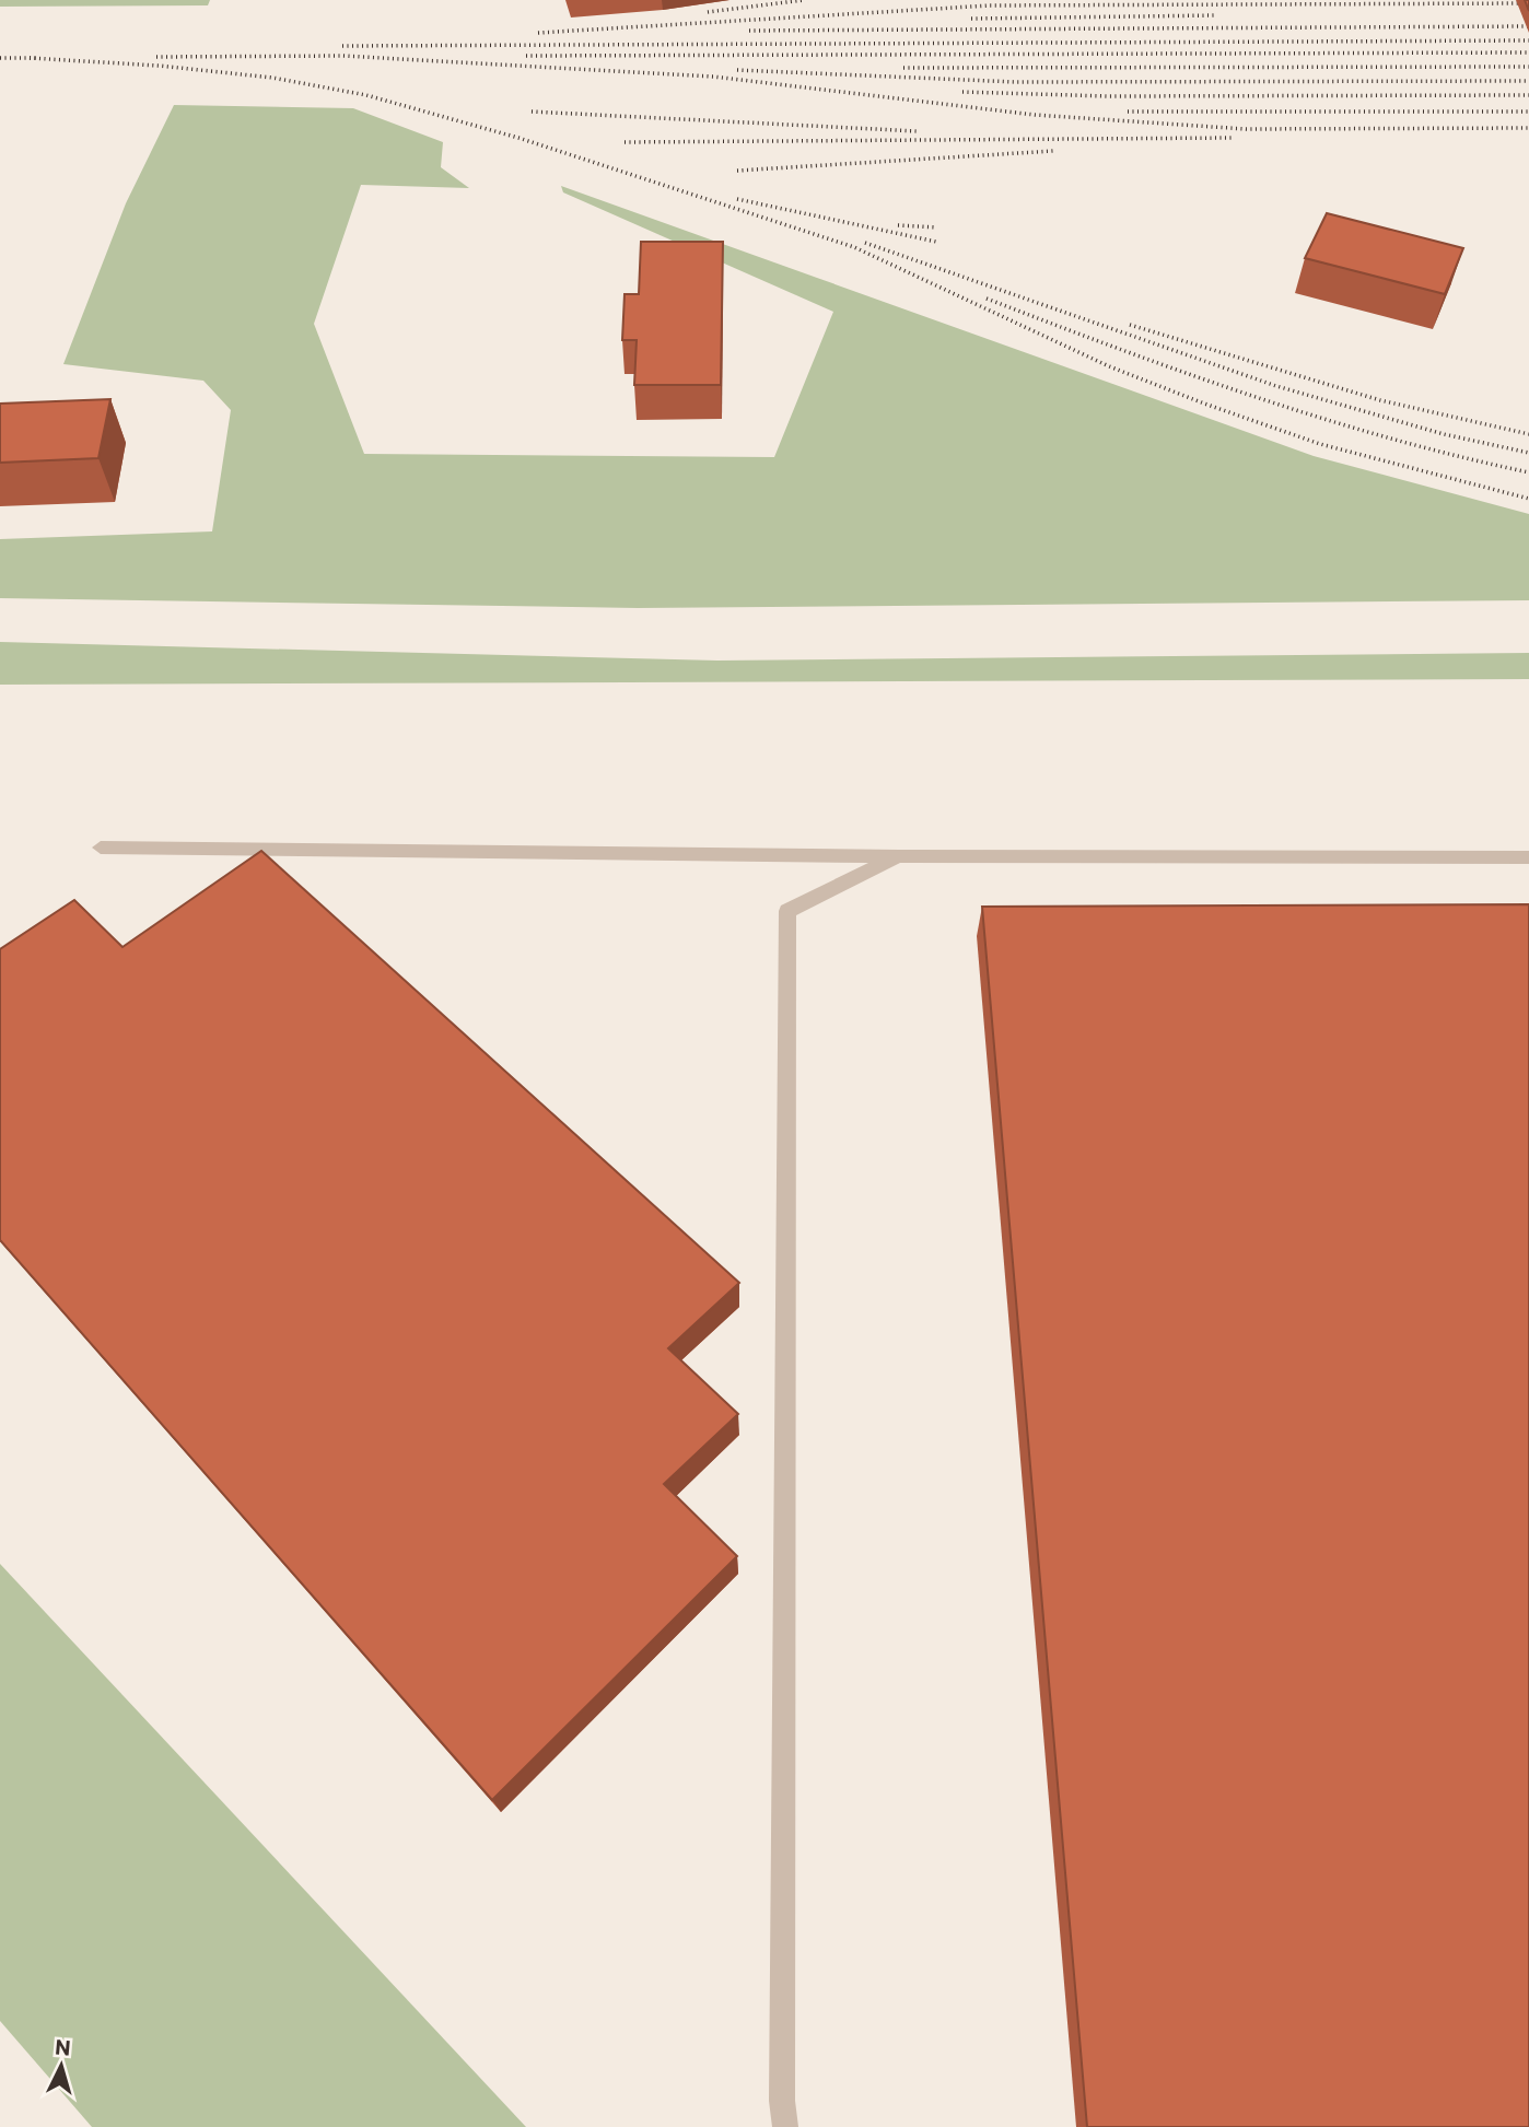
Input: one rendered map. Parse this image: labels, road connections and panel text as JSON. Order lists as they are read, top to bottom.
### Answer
{
  "north": "top"
}
